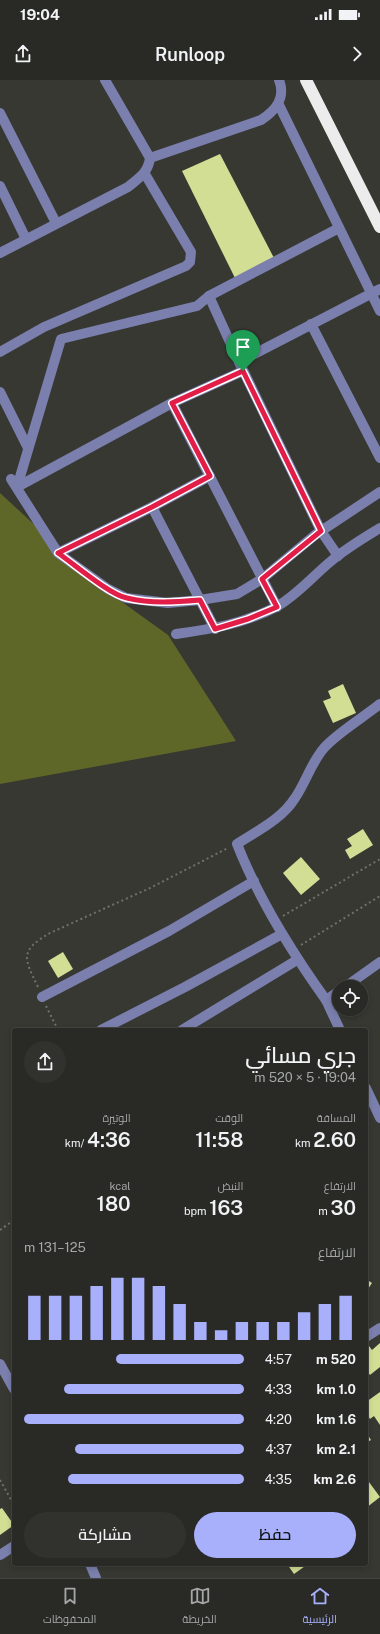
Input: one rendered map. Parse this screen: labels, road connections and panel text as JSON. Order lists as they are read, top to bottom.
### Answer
{
  "page": {
    "status": "19:04",
    "header": "Runloop",
    "heading": ["جري مسائي", "19:04 · 5 × 520 m"],
    "stats": [
      ["المسافة", "2.60 km"],
      ["الوقت", "11:58"],
      ["الوتيرة", "4:36 /km"],
      ["الارتفاع", "30 m"],
      ["النبض", "163 bpm"],
      ["kcal", "180"]
    ],
    "chart": ["الارتفاع", "125–131 m"],
    "list": [
      {
        "name": "520 m",
        "note": "4:57"
      },
      {
        "name": "1.0 km",
        "note": "4:33"
      },
      {
        "name": "1.6 km",
        "note": "4:20"
      },
      {
        "name": "2.1 km",
        "note": "4:37"
      },
      {
        "name": "2.6 km",
        "note": "4:35"
      }
    ],
    "buttons": ["حفظ", "مشاركة"],
    "tabs": ["الرئيسية", "الخريطة", "المحفوظات"]
  }
}
